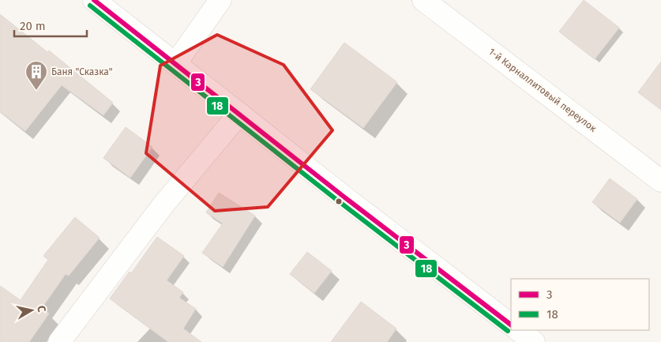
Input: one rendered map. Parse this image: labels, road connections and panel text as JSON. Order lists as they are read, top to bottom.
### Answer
{
  "streets": {
    "street": ["1-й Карналлитовый переулок"]
  },
  "places": {
    "building": ["Баня \"Сказка\""]
  },
  "lines": ["transit line 3", "transit line 18"],
  "legend": ["3", "18"],
  "scale_bar": "20 m",
  "north": "right"
}
